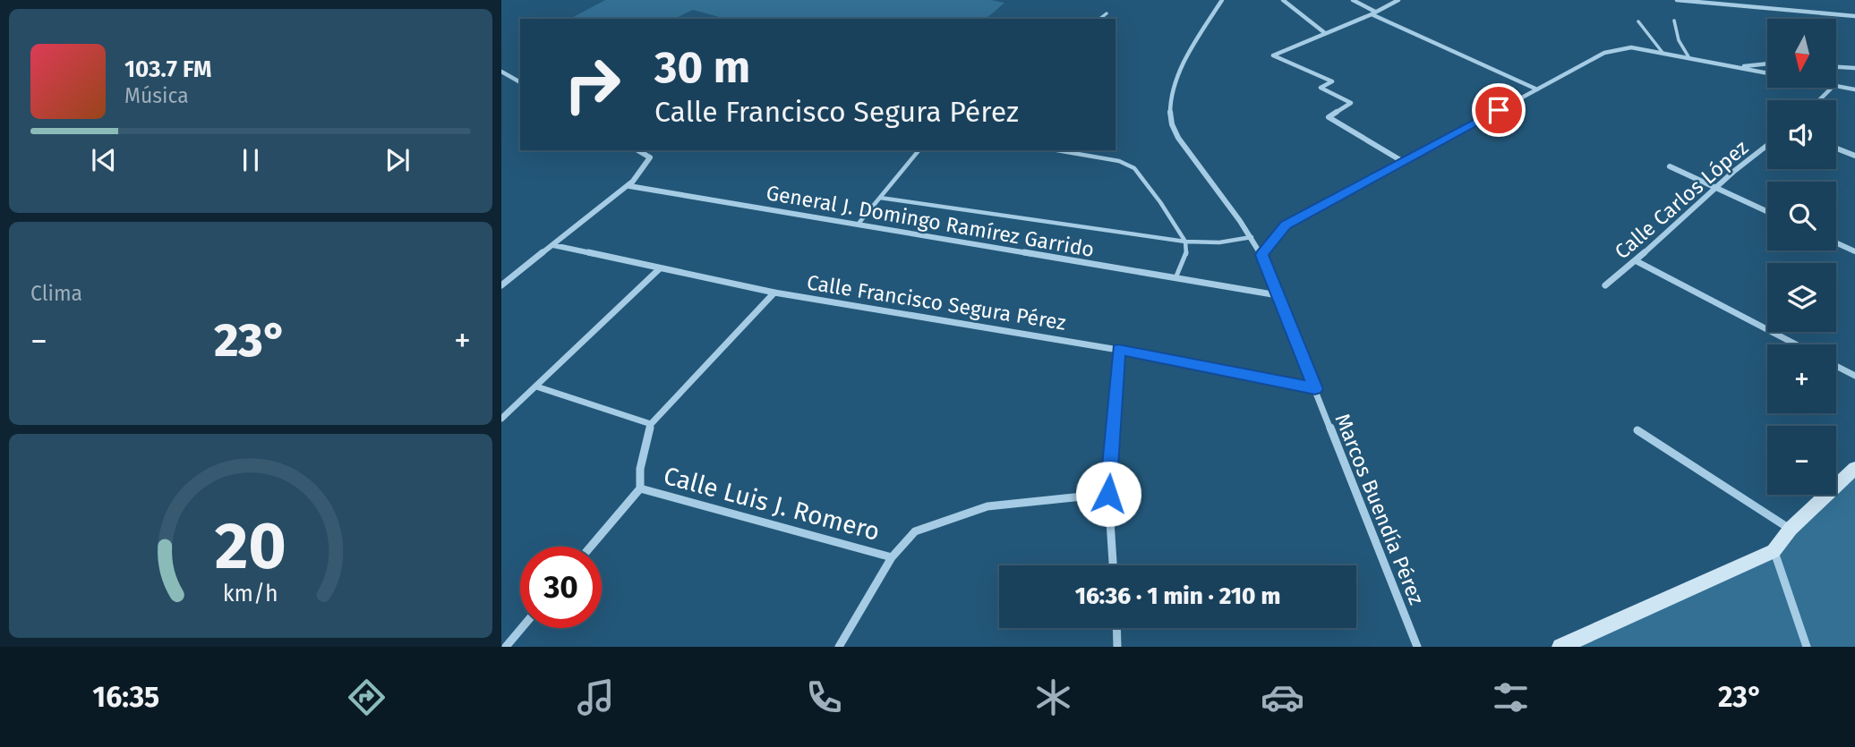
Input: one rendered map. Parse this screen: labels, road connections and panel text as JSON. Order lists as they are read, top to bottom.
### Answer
{
  "streets": {
    "street": [
      "Calle Carlos López",
      "General J. Domingo Ramírez Garrido",
      "Calle Francisco Segura Pérez",
      "Calle Luis J. Romero",
      "Marcos Buendía Pérez"
    ]
  },
  "crossings": [
    ["General J. Domingo Ramírez Garrido", "Marcos Buendía Pérez"],
    ["Calle Francisco Segura Pérez", "Marcos Buendía Pérez"]
  ],
  "north": "bottom",
  "page": {
    "map_buttons": ["+", "−"],
    "turn": ["30 m", "Calle Francisco Segura Pérez"],
    "song": ["103.7 FM", "Música"],
    "tile": "Clima",
    "heat": ["−", "23°", "+"],
    "limit": "30",
    "trip": "16:36 · 1 min · 210 m",
    "tabs": ["16:35", "23°"],
    "gauge": ["20", "km/h"]
  }
}
